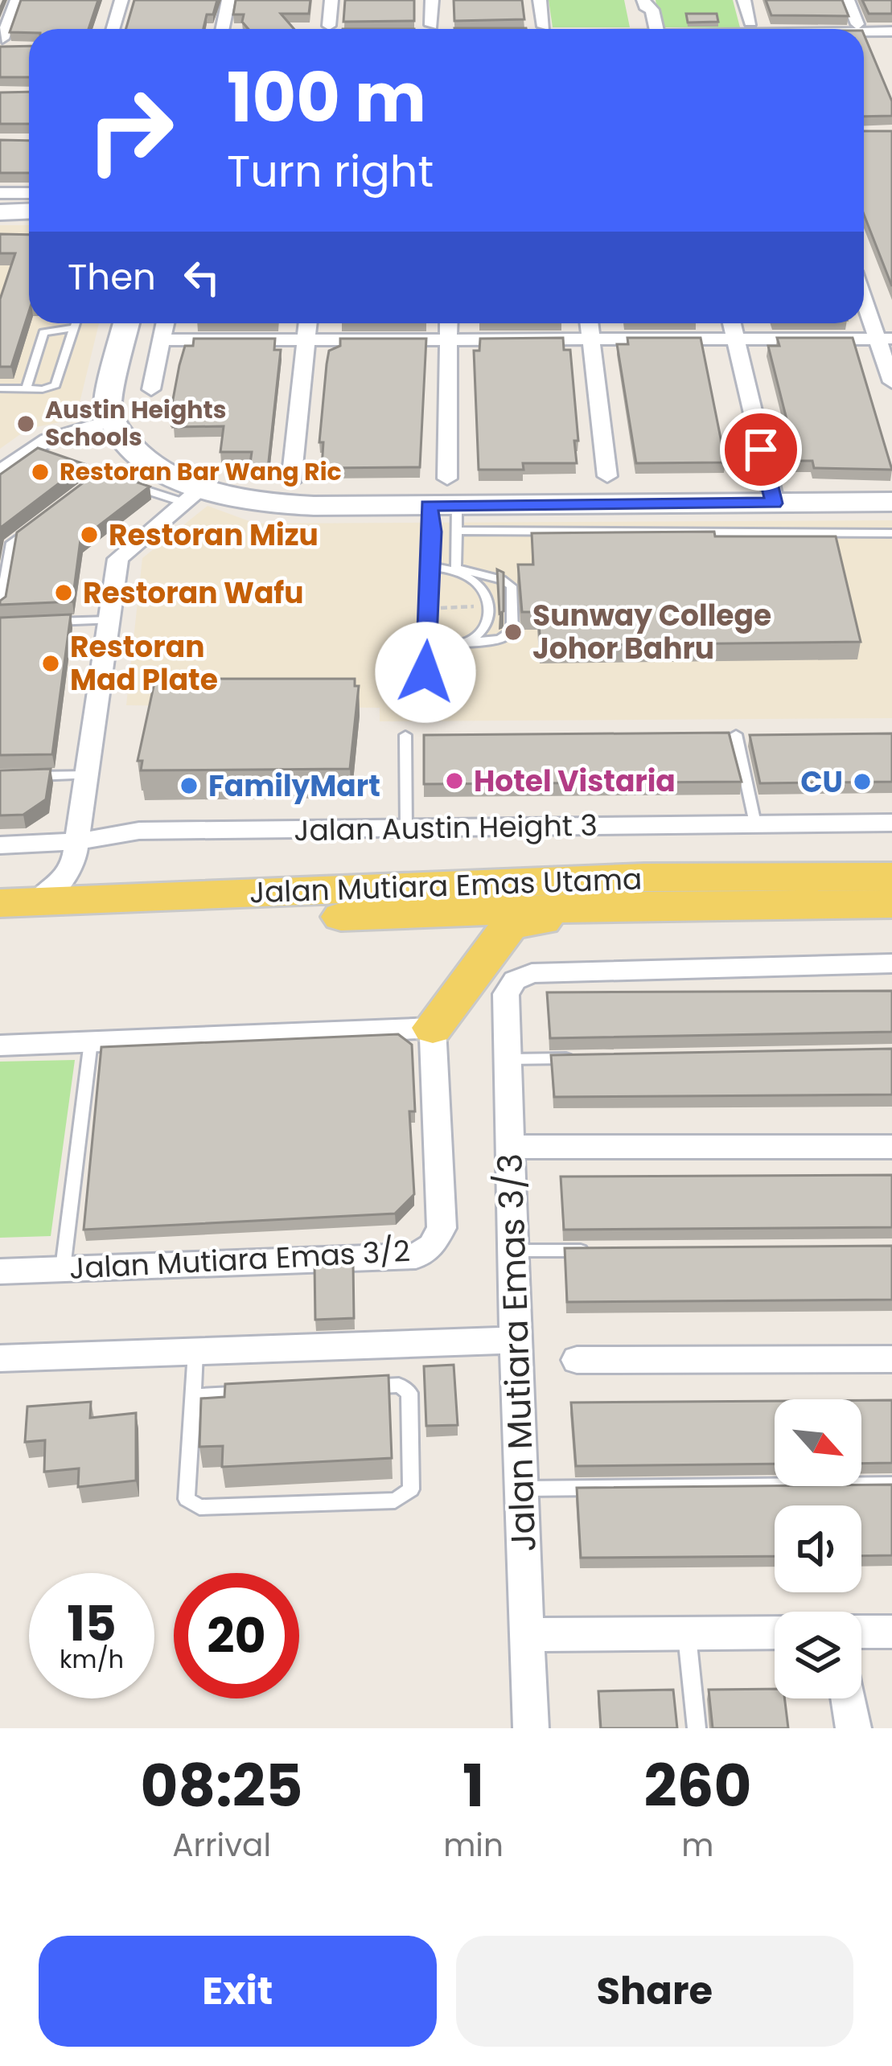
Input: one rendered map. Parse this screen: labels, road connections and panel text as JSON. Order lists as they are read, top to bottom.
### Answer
{
  "streets": {
    "main road": ["Jalan Mutiara Emas Utama"],
    "street": ["Jalan Austin Height 3", "Jalan Mutiara Emas 3/2", "Jalan Mutiara Emas 3/3"]
  },
  "places": [
    "Austin Heights Schools",
    "Restoran Bar Wang Ric",
    "Restoran Mizu",
    "Restoran Wafu",
    "Sunway College Johor Bahru",
    "Restoran Mad Plate",
    "Hotel Vistaria",
    "CU",
    "FamilyMart"
  ],
  "north": "bottom right",
  "page": {
    "turn": ["100 m", "Turn right"],
    "then": "Then",
    "speed": "15 km/h",
    "limit": "20",
    "eta": [
      "08:25",
      "Arrival",
      "1",
      "min",
      "260",
      "m"
    ],
    "buttons": ["Exit", "Share"]
  }
}
